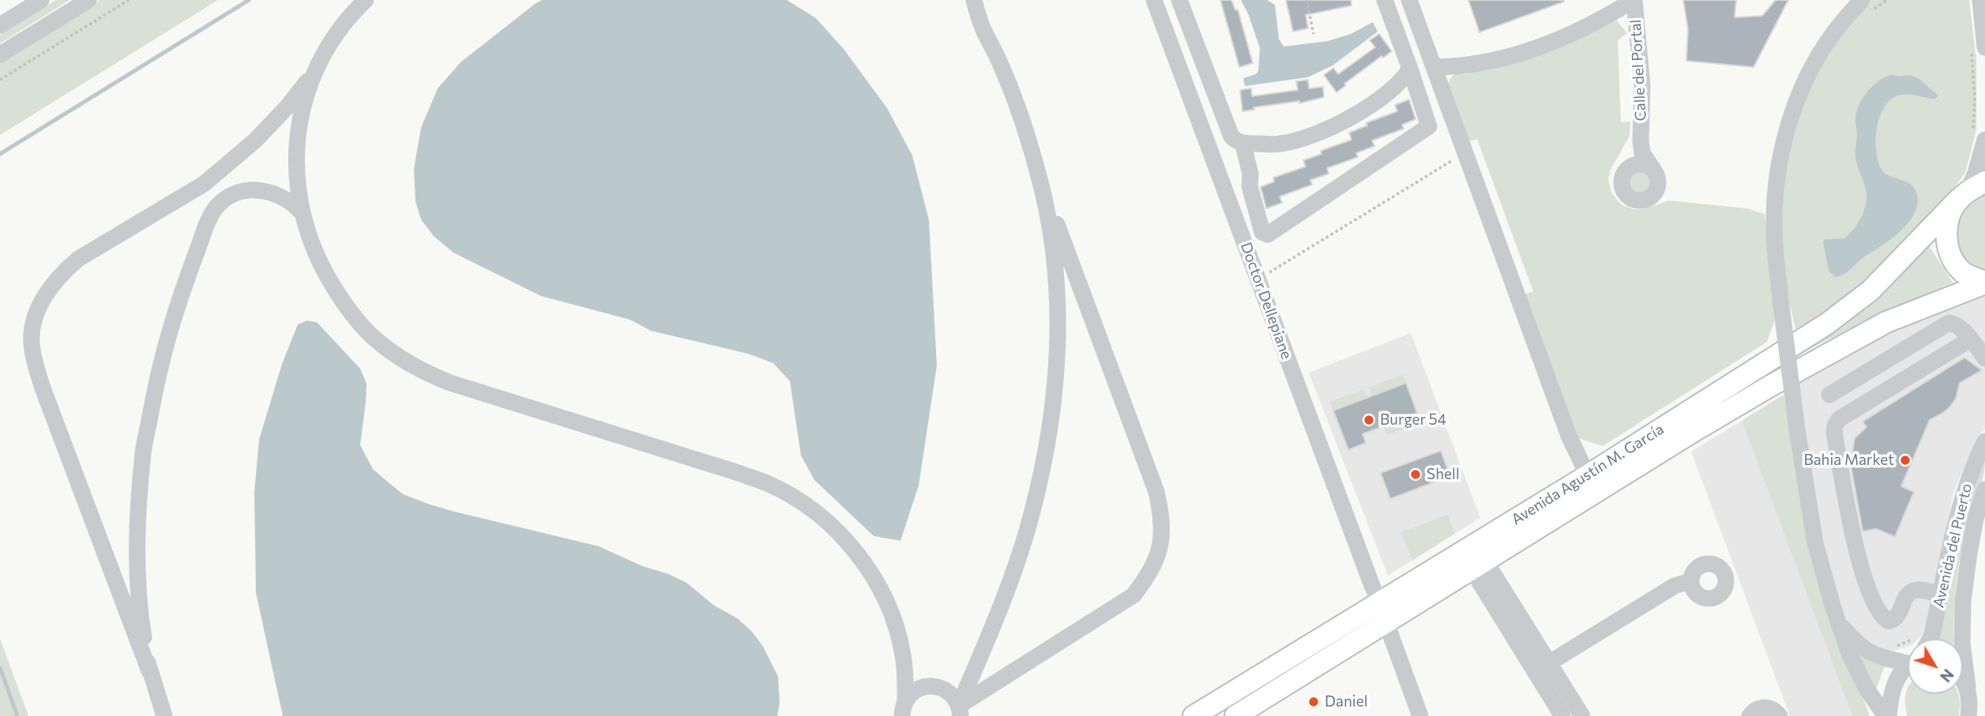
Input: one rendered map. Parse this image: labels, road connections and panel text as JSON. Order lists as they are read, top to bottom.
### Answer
{
  "streets": {
    "main road": ["Avenida Agustín M. García"],
    "street": ["Calle del Portal", "Doctor Dellepiane", "Avenida del Puerto"]
  },
  "crossings": [
    ["Doctor Dellepiane", "Avenida Agustín M. García"]
  ],
  "places": [
    "Burger 54",
    "Bahia Market",
    "Shell",
    "Daniel"
  ],
  "north": "bottom right"
}
